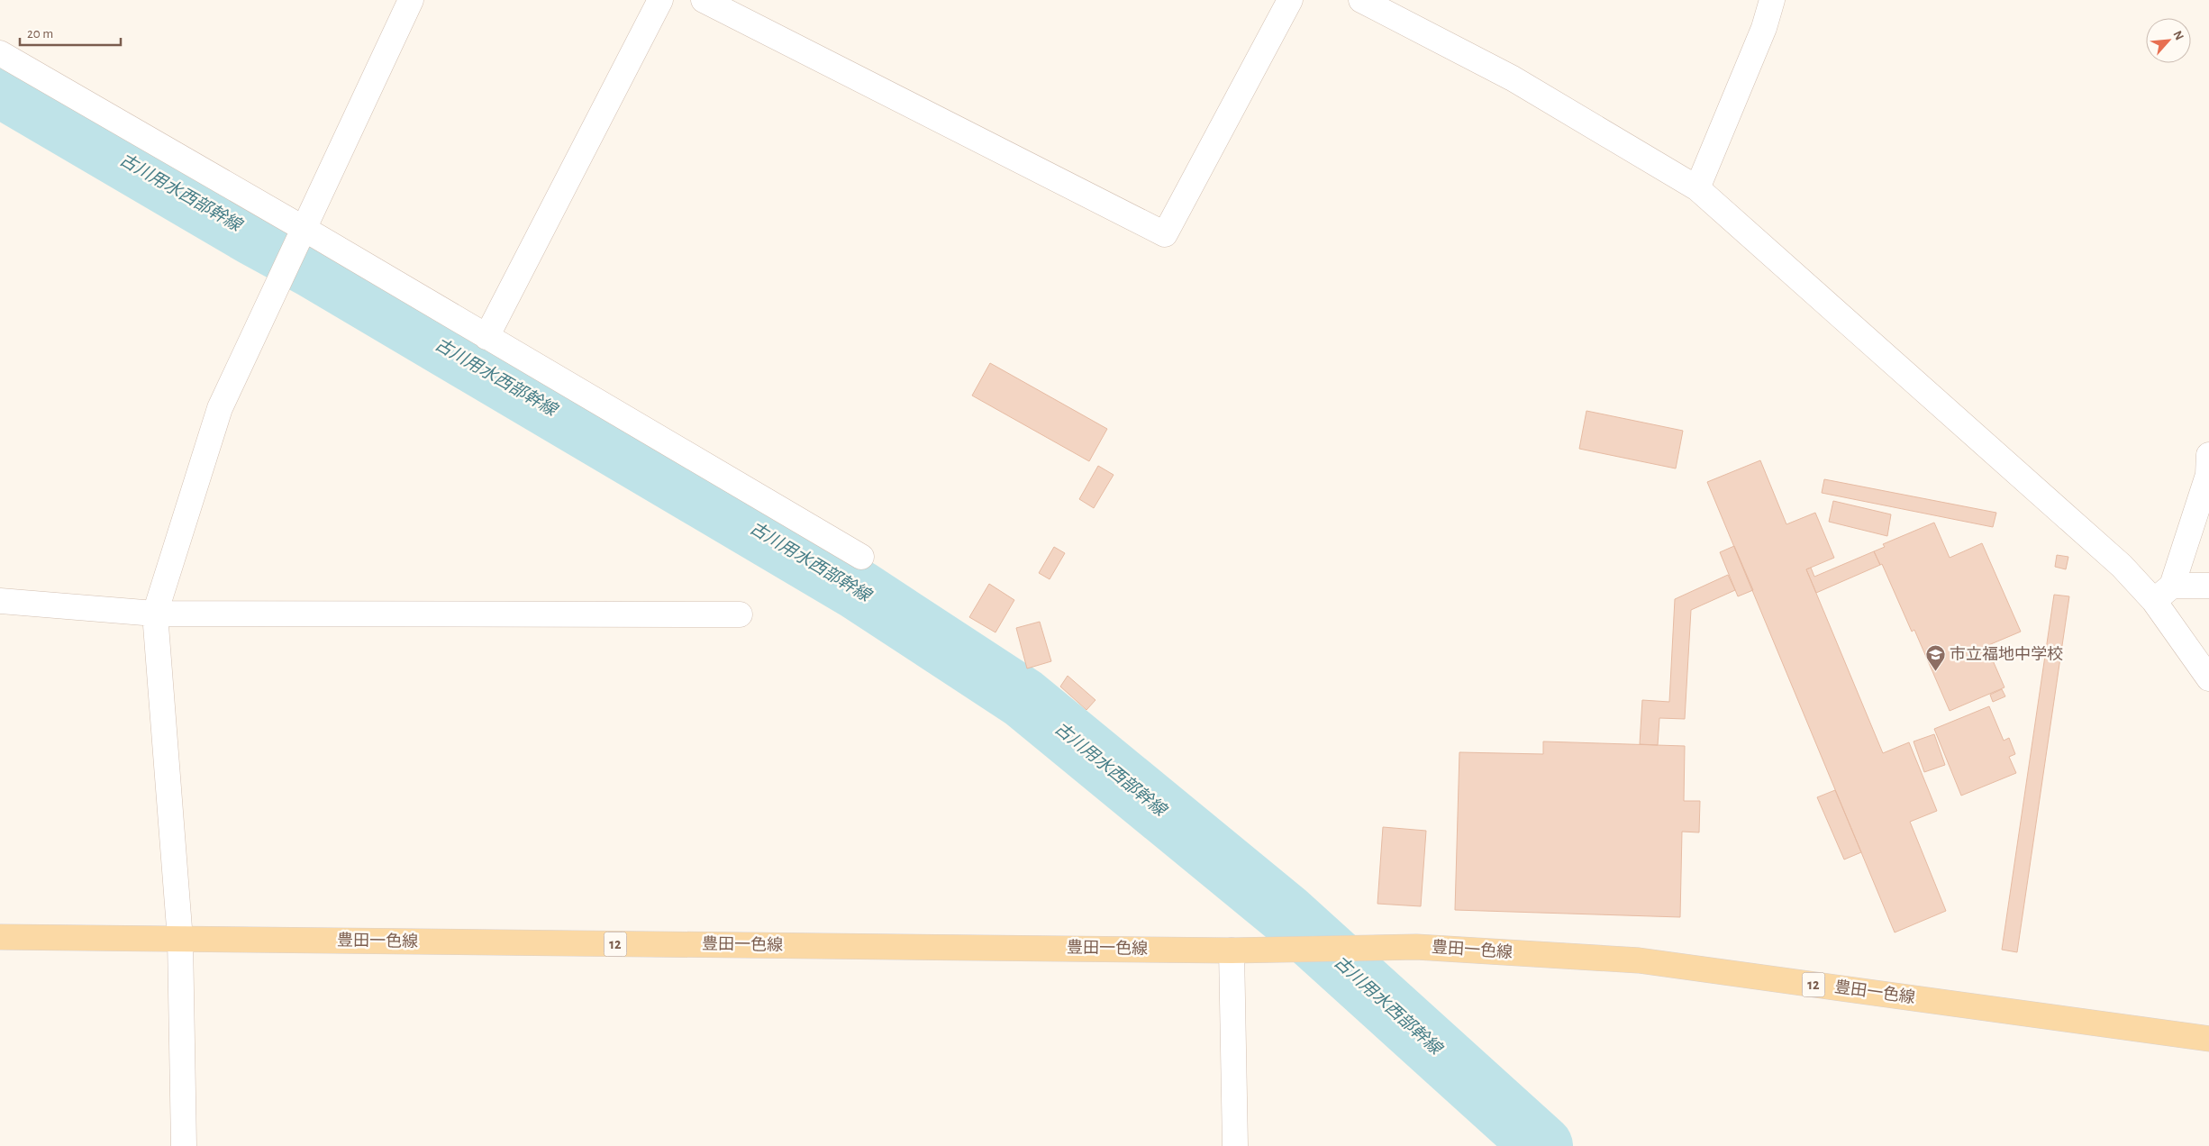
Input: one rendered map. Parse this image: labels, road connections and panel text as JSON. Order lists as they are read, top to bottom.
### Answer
{
  "streets": {
    "main road": ["豊田一色線", "12"]
  },
  "water": ["古川用水西部幹線"],
  "places": {
    "school or university": ["市立福地中学校"]
  },
  "scale_bar": "20 m",
  "north": "top right"
}
